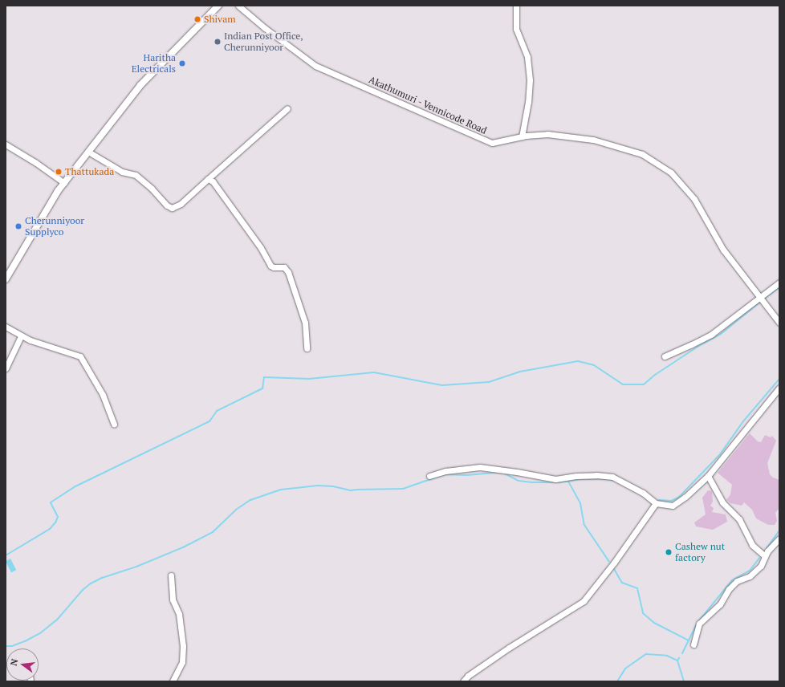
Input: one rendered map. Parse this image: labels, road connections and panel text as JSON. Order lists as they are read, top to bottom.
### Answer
{
  "streets": {
    "street": ["Akathumuri - Vennicode Road"]
  },
  "places": [
    "Shivam",
    "Indian Post Office, Cherunniyoor",
    "Haritha Electricals",
    "Thattukada",
    "Cherunniyoor Supplyco",
    "Cashew nut factory"
  ],
  "north": "left"
}
